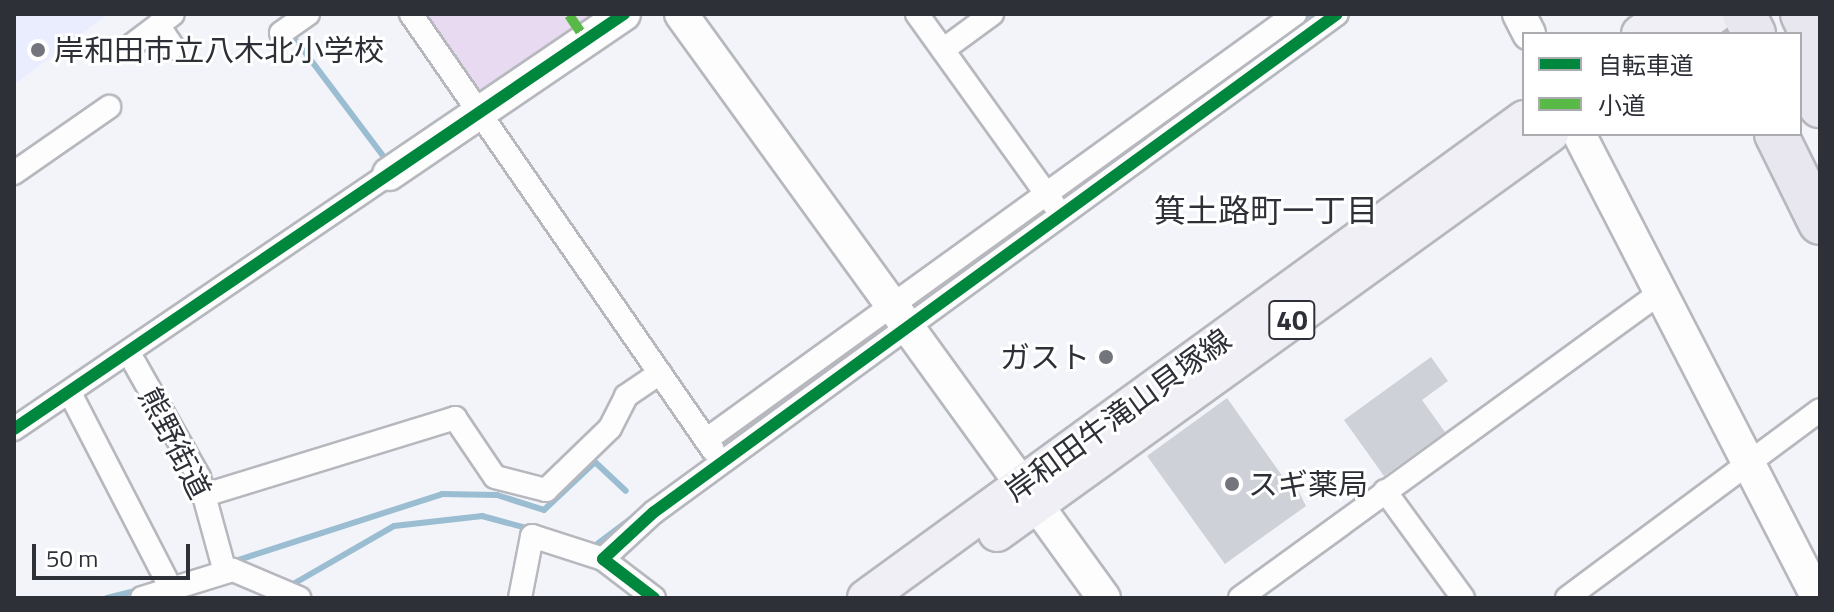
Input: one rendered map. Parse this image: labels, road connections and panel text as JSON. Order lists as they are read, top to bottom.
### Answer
{
  "streets": {
    "main road": ["40", "岸和田牛滝山貝塚線"],
    "street": ["熊野街道"]
  },
  "districts": ["箕土路町一丁目"],
  "places": ["岸和田市立八木北小学校", "ガスト", "スギ薬局"],
  "legend": ["自転車道", "小道"],
  "scale_bar": "50 m"
}
